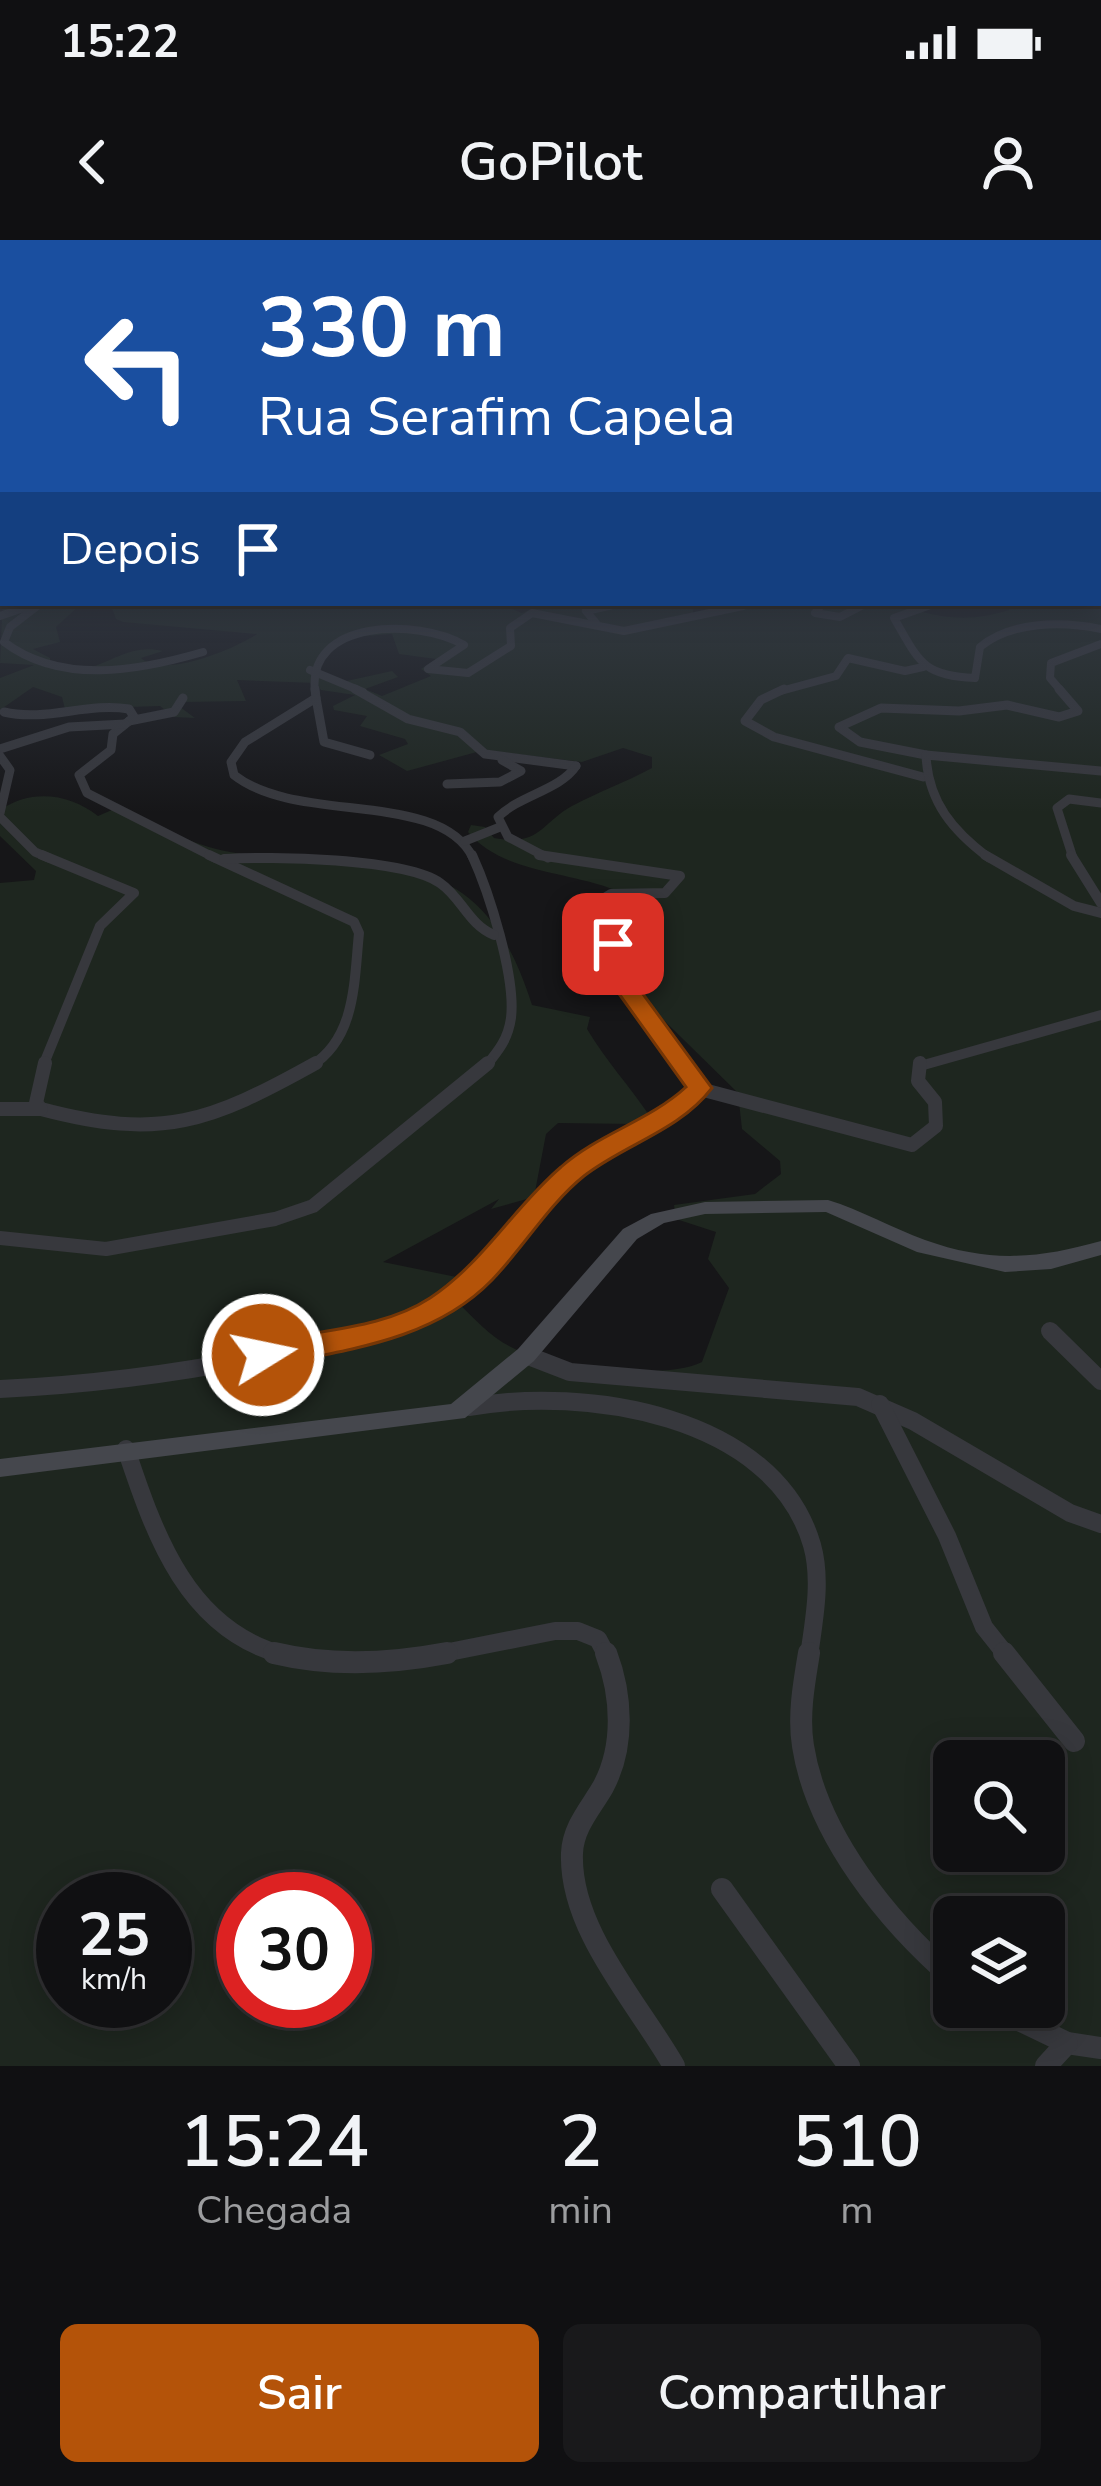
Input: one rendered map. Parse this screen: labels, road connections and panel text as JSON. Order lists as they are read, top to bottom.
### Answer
{
  "page": {
    "status": "15:22",
    "header": "GoPilot",
    "turn": ["330 m", "Rua Serafim Capela"],
    "then": "Depois",
    "speed": "25 km/h",
    "limit": "30",
    "eta": [
      "15:24",
      "Chegada",
      "2",
      "min",
      "510",
      "m"
    ],
    "buttons": ["Sair", "Compartilhar"]
  }
}
